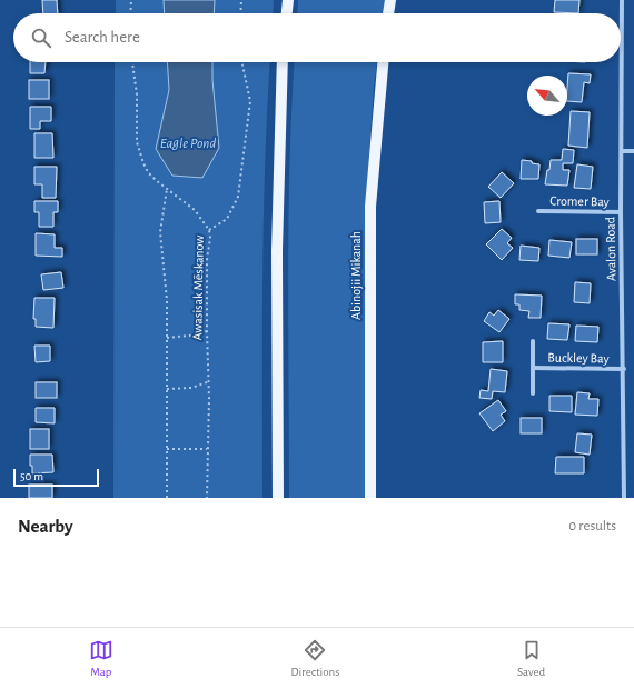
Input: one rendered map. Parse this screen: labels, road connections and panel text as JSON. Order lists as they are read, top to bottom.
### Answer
{
  "streets": {
    "main road": ["Abinojii Mikanah"],
    "street": ["Cromer Bay", "Avalon Road", "Buckley Bay"],
    "path": ["Awasisak Mēskanow"]
  },
  "crossings": [
    ["Cromer Bay", "Avalon Road"],
    ["Avalon Road", "Buckley Bay"]
  ],
  "water": ["Eagle Pond"],
  "scale_bar": "50 m",
  "north": "top left",
  "page": {
    "search": "Search here",
    "scale": "50 m",
    "heading": ["Nearby", "0 results"],
    "nav": ["Map", "Directions", "Saved"]
  }
}
